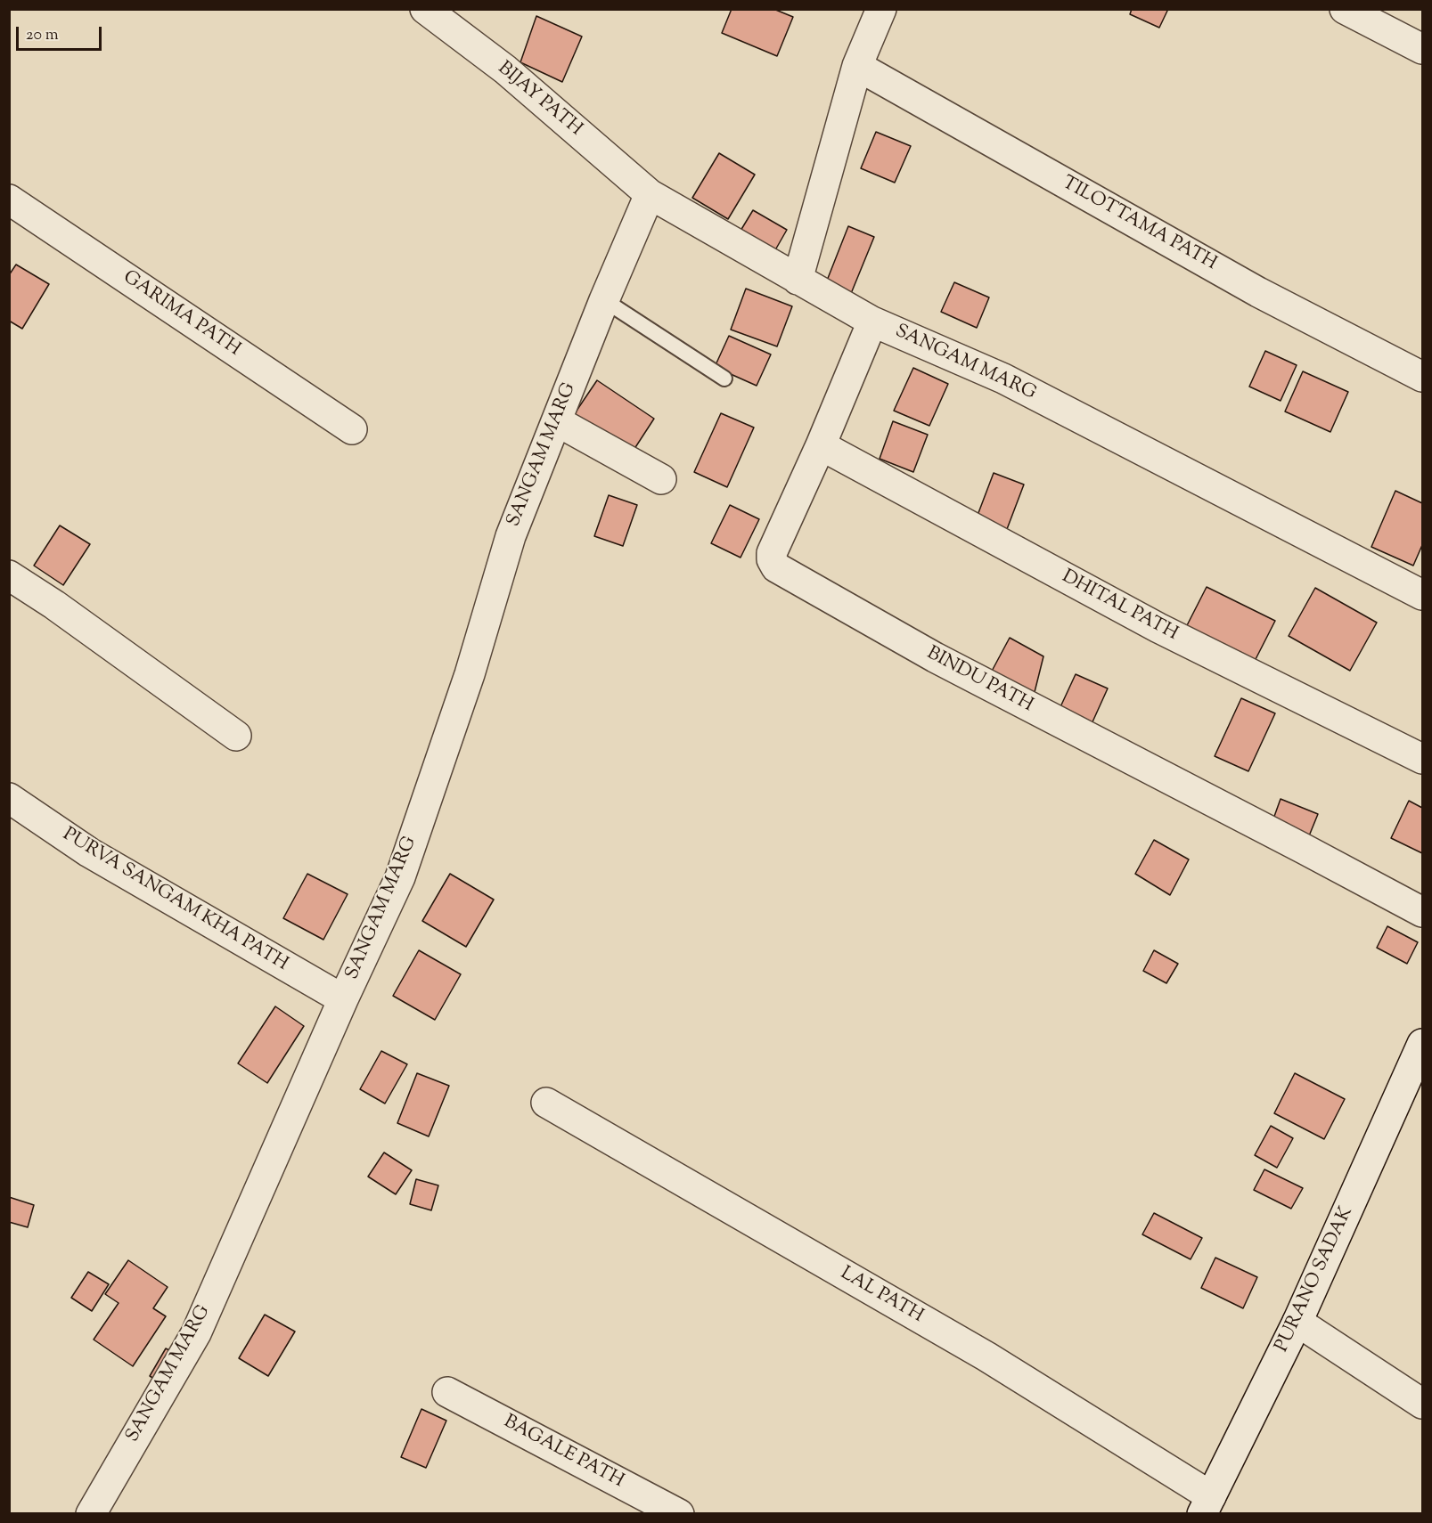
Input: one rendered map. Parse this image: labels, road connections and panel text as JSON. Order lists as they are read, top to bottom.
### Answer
{
  "streets": {
    "street": [
      "BIJAY PATH",
      "TILOTTAMA PATH",
      "GARIMA PATH",
      "SANGAM MARG",
      "DHITAL PATH",
      "BINDU PATH",
      "PURVA SANGAM KHA PATH",
      "PURANO SADAK",
      "LAL PATH",
      "BAGALE PATH"
    ]
  },
  "crossings": [
    ["BIJAY PATH", "SANGAM MARG"],
    ["SANGAM MARG", "BINDU PATH"],
    ["SANGAM MARG", "PURVA SANGAM KHA PATH"],
    ["DHITAL PATH", "BINDU PATH"],
    ["PURANO SADAK", "LAL PATH"]
  ],
  "scale_bar": "20 m"
}
